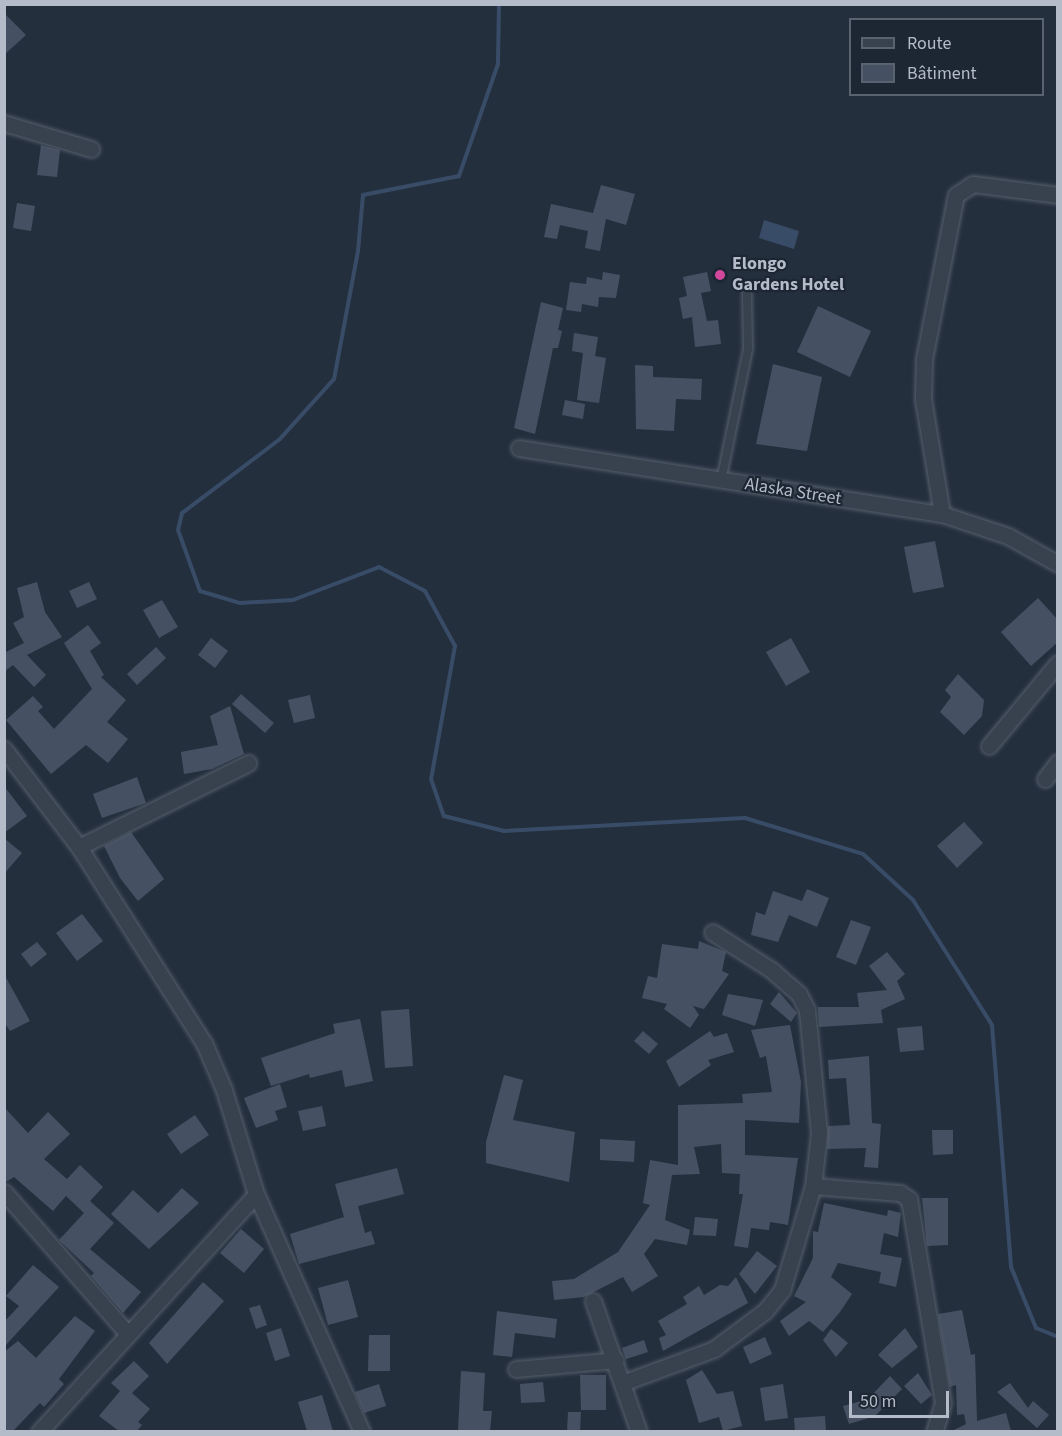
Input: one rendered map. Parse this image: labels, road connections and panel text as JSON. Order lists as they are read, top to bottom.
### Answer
{
  "streets": {
    "street": ["Alaska Street"]
  },
  "places": ["Elongo Gardens Hotel"],
  "legend": ["Route", "Bâtiment"],
  "scale_bar": "50 m"
}
